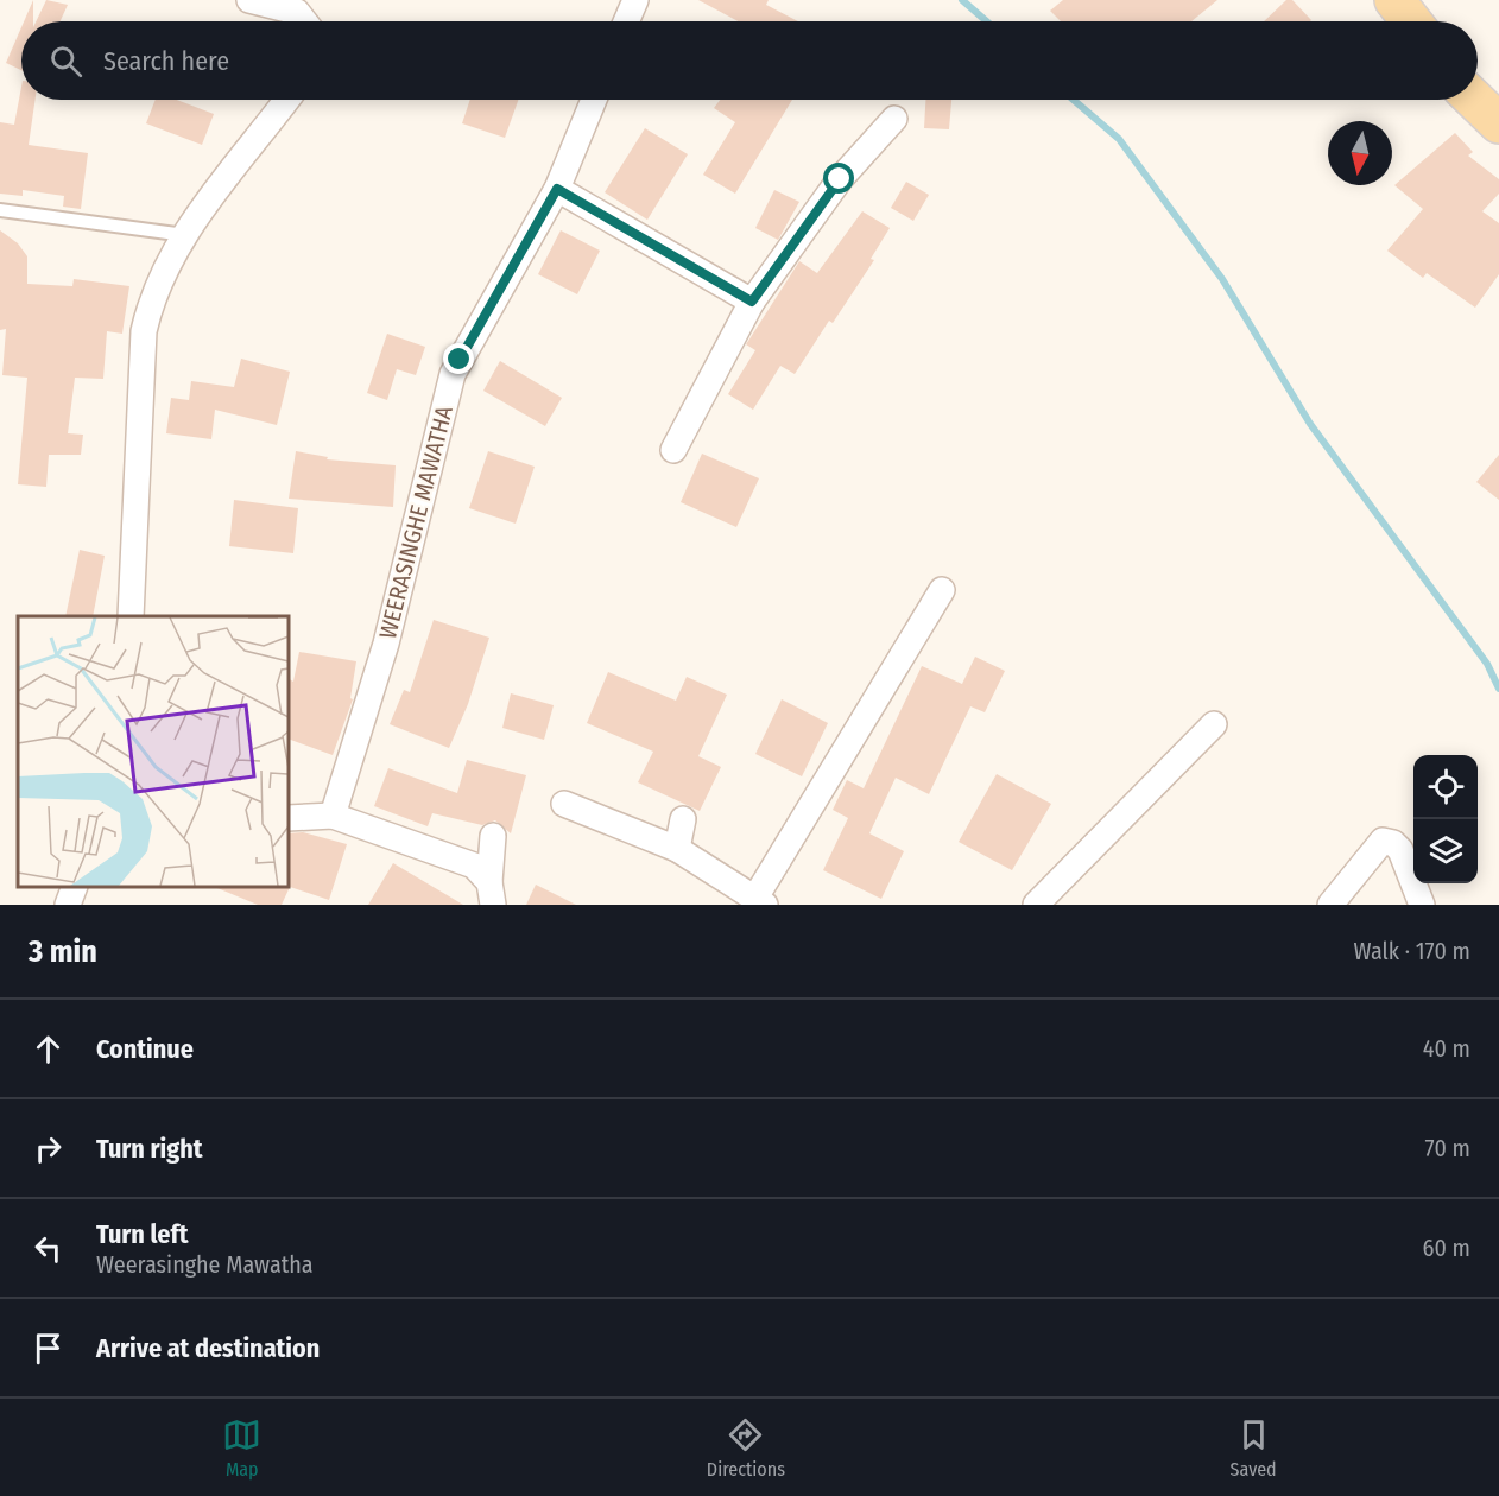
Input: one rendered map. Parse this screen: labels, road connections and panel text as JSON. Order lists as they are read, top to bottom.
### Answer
{
  "streets": {
    "street": ["WEERASINGHE MAWATHA"]
  },
  "north": "bottom",
  "page": {
    "search": "Search here",
    "heading": ["3 min", "Walk · 170 m"],
    "list": [
      ["Continue", "40 m"],
      ["Turn right", "70 m"],
      ["Turn left", "Weerasinghe Mawatha", "60 m"],
      "Arrive at destination"
    ],
    "nav": ["Map", "Directions", "Saved"]
  }
}
